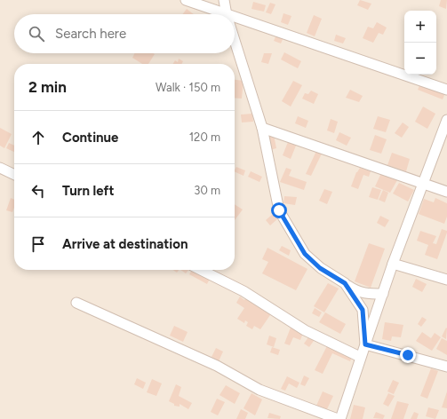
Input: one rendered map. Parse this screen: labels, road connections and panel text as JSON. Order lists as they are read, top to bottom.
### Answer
{
  "page": {
    "map_buttons": ["+", "−"],
    "search": "Search here",
    "heading": ["2 min", "Walk · 150 m"],
    "list": [
      ["Continue", "120 m"],
      ["Turn left", "30 m"],
      "Arrive at destination"
    ]
  }
}
